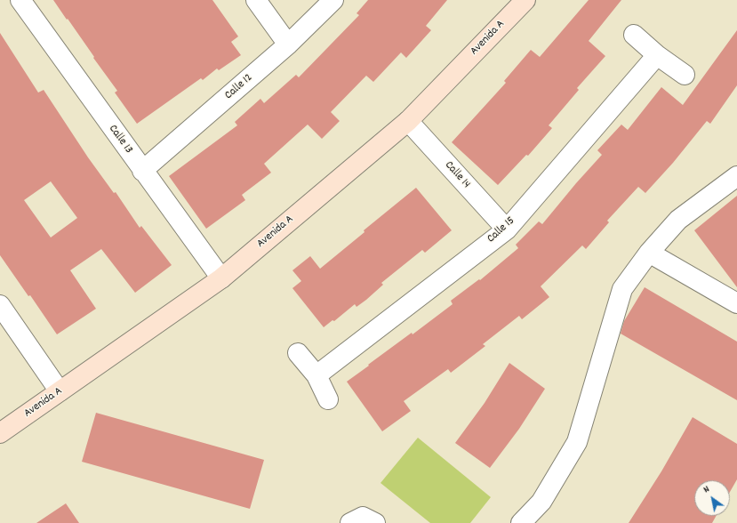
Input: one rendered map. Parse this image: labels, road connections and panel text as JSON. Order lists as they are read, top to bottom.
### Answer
{
  "streets": {
    "street": [
      "Avenida A",
      "Calle 12",
      "Calle 13",
      "Calle 14",
      "Calle 15"
    ]
  },
  "crossings": [
    ["Avenida A", "Calle 13"],
    ["Avenida A", "Calle 14"],
    ["Calle 12", "Calle 13"],
    ["Calle 14", "Calle 15"]
  ],
  "north": "top left"
}
